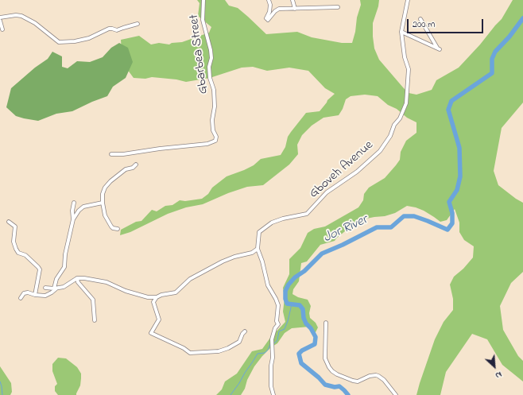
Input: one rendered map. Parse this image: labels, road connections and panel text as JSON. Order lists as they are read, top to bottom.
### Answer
{
  "streets": {
    "street": ["Gbarbea Street", "Gboveh Avenue"]
  },
  "water": ["Jor River"],
  "scale_bar": "200 m",
  "north": "bottom right"
}
